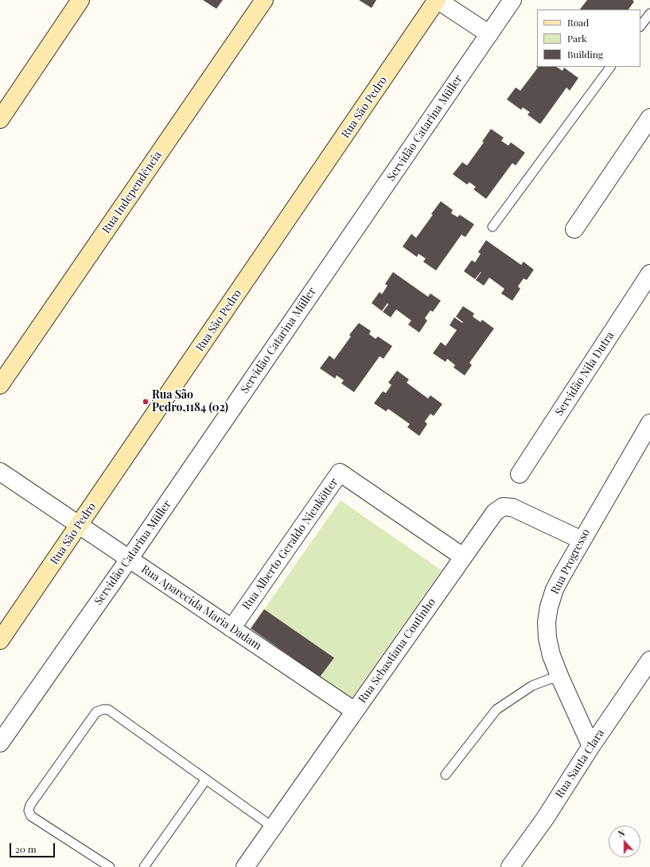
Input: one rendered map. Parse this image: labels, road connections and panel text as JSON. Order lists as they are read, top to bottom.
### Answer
{
  "streets": {
    "street": [
      "Rua São Pedro",
      "Servidão Catarina Müller",
      "Rua Independência",
      "Servidão Nila Dutra",
      "Rua Alberto Geraldo Nienkötter",
      "Rua Progresso",
      "Rua Aparecida Maria Dadam",
      "Rua Sebastiana Coutinho",
      "Rua Santa Clara"
    ]
  },
  "crossings": [
    ["Rua São Pedro", "Rua Aparecida Maria Dadam"],
    ["Servidão Catarina Müller", "Rua Aparecida Maria Dadam"],
    ["Rua Alberto Geraldo Nienkötter", "Rua Aparecida Maria Dadam"],
    ["Rua Alberto Geraldo Nienkötter", "Rua Sebastiana Coutinho"],
    ["Rua Progresso", "Rua Sebastiana Coutinho"],
    ["Rua Progresso", "Rua Santa Clara"],
    ["Rua Aparecida Maria Dadam", "Rua Sebastiana Coutinho"]
  ],
  "places": ["Rua São Pedro,1184 (02)"],
  "legend": ["Road", "Park", "Building"],
  "scale_bar": "20 m",
  "north": "top"
}
